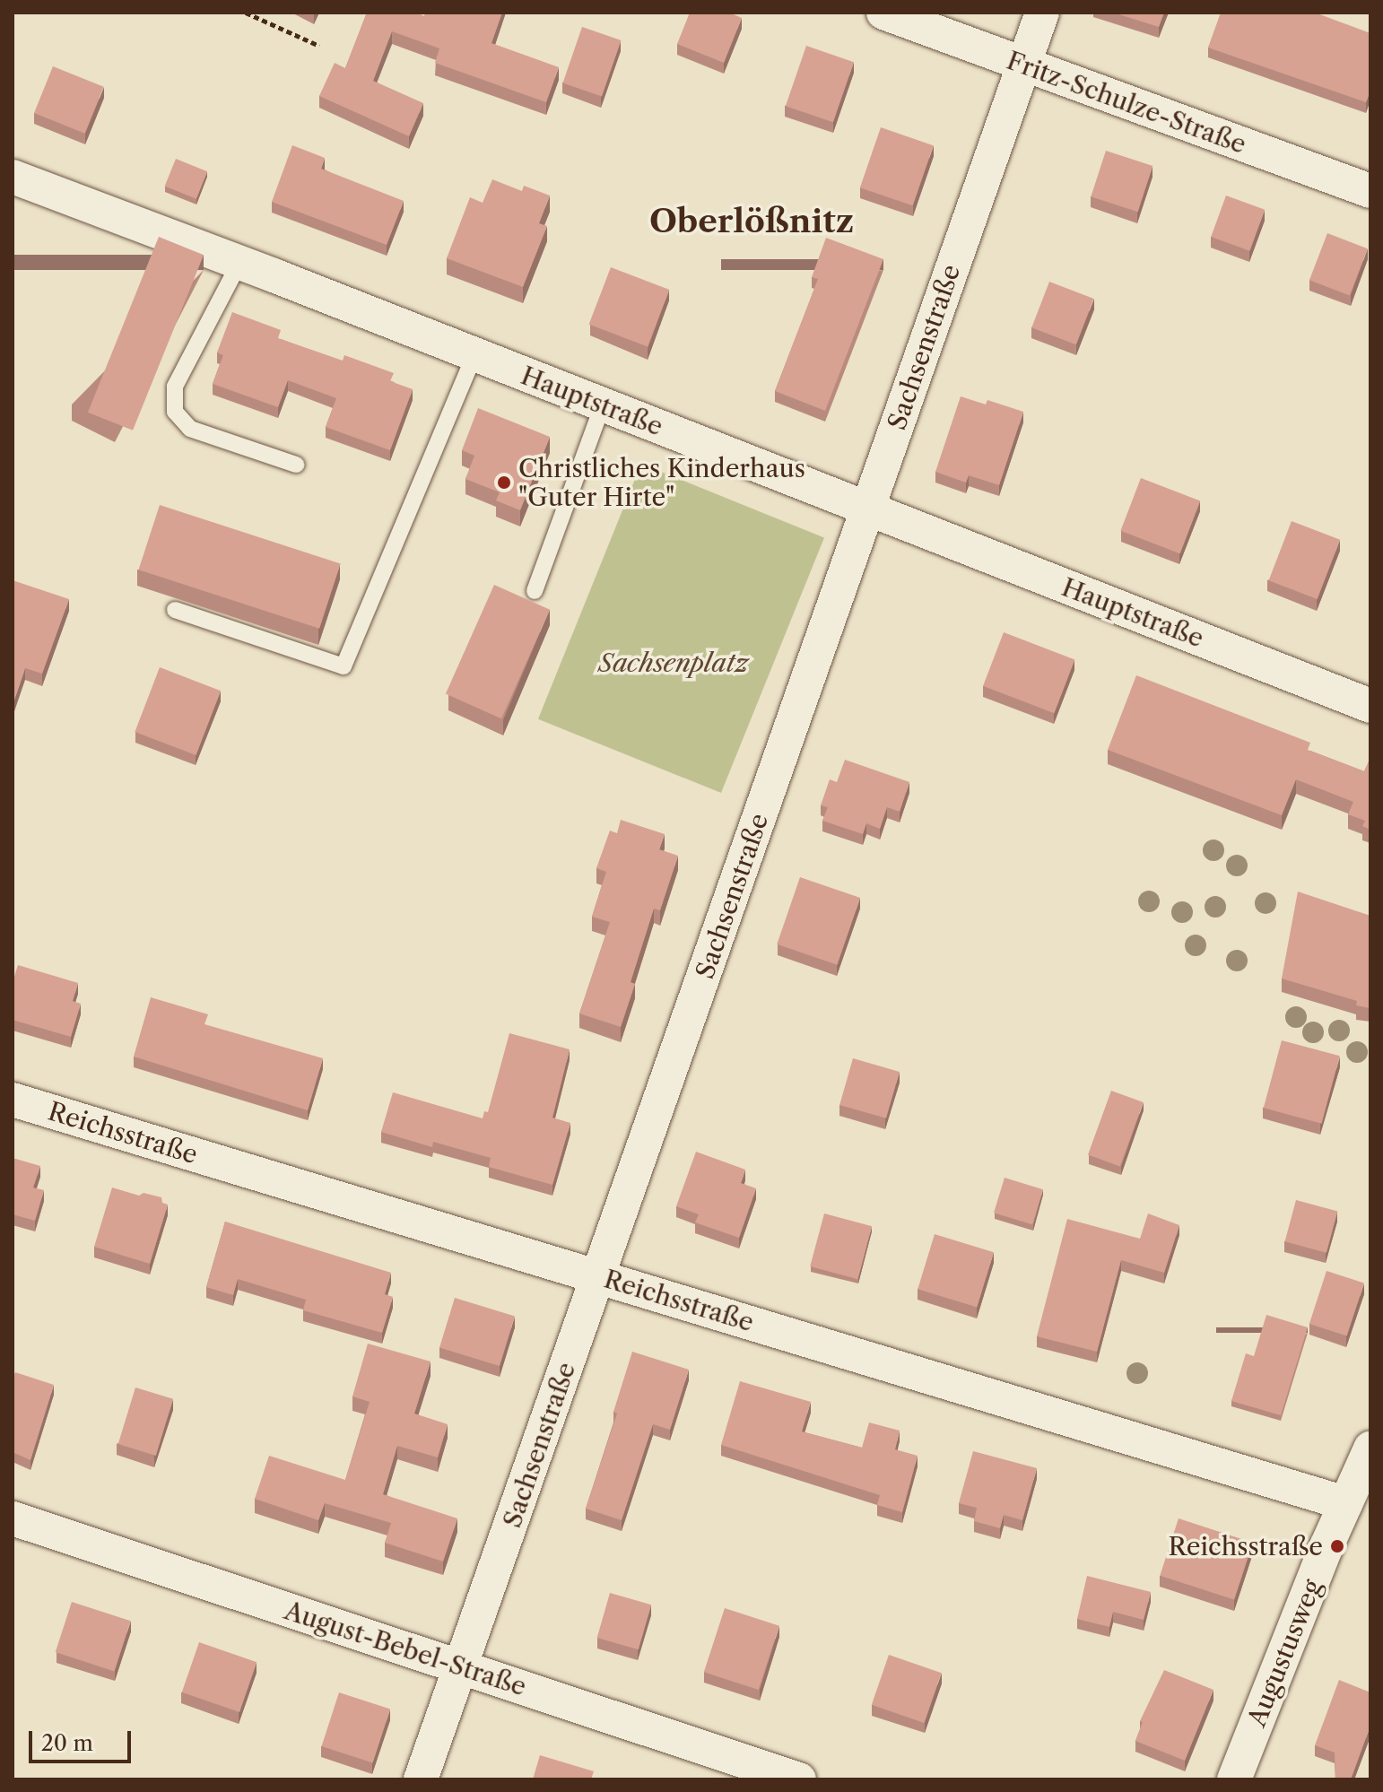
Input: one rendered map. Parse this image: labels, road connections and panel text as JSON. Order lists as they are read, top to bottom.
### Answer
{
  "streets": {
    "street": [
      "Fritz-Schulze-Straße",
      "Sachsenstraße",
      "Hauptstraße",
      "Reichsstraße",
      "August-Bebel-Straße",
      "Augustusweg"
    ]
  },
  "crossings": [
    ["Fritz-Schulze-Straße", "Sachsenstraße"],
    ["Sachsenstraße", "Hauptstraße"],
    ["Sachsenstraße", "Reichsstraße"],
    ["Sachsenstraße", "August-Bebel-Straße"],
    ["Reichsstraße", "Augustusweg"]
  ],
  "districts": ["Oberlößnitz"],
  "parks": ["Sachsenplatz"],
  "places": ["Christliches Kinderhaus \"Guter Hirte\"", "Reichsstraße"],
  "scale_bar": "20 m"
}
